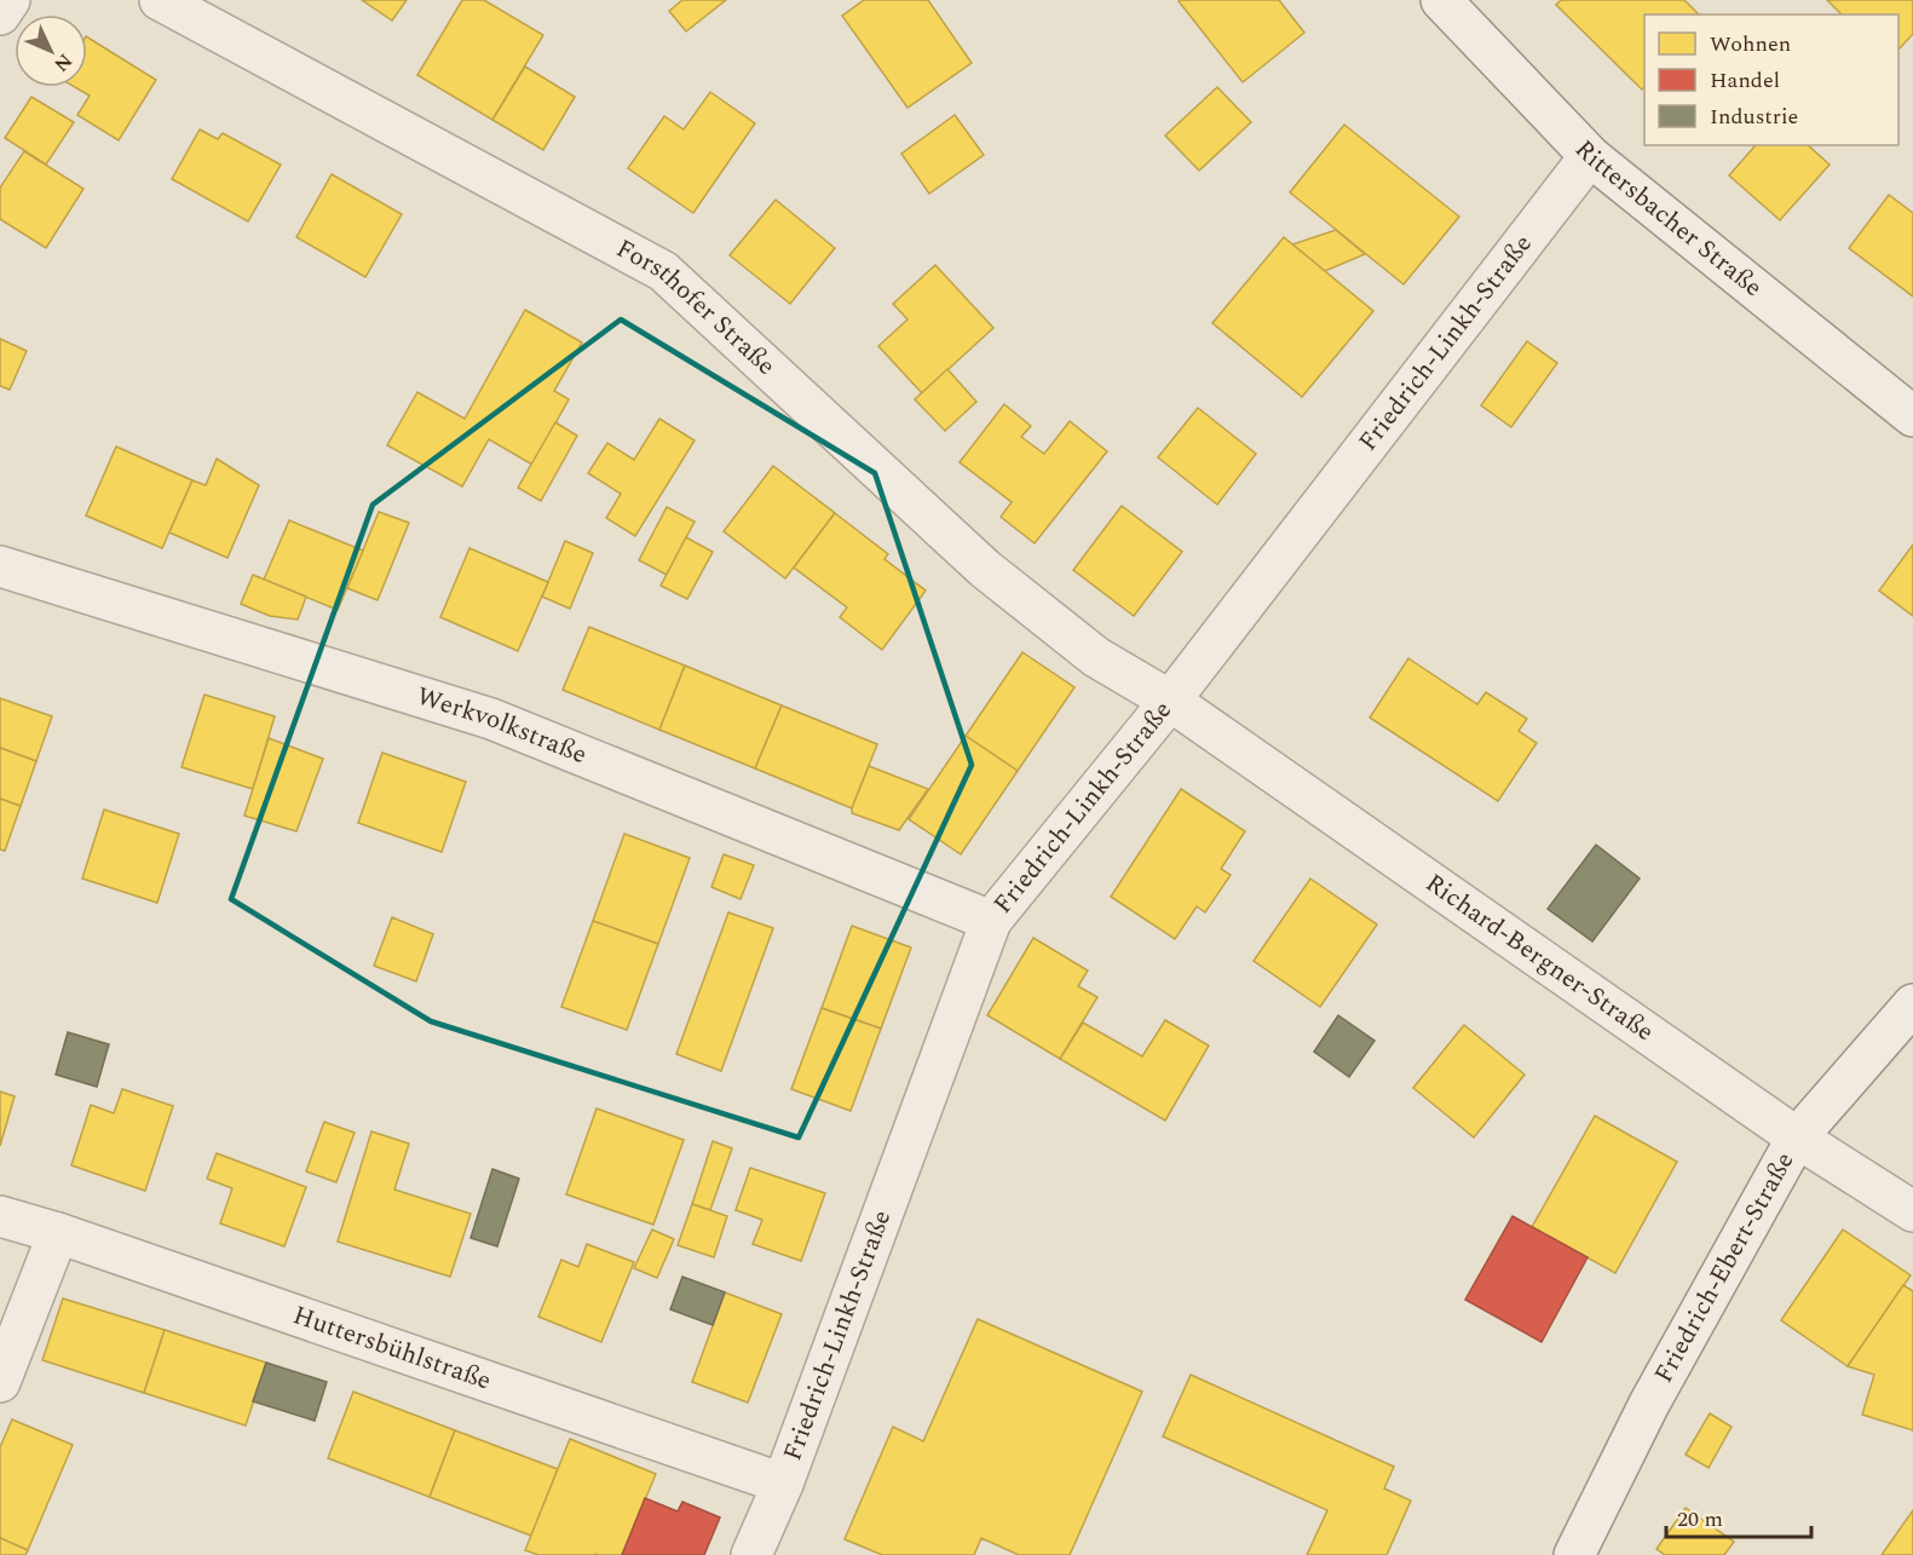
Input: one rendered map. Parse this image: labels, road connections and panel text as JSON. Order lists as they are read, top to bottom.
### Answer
{
  "streets": {
    "street": [
      "Rittersbacher Straße",
      "Forsthofer Straße",
      "Friedrich-Linkh-Straße",
      "Werkvolkstraße",
      "Richard-Bergner-Straße",
      "Friedrich-Ebert-Straße",
      "Huttersbühlstraße"
    ]
  },
  "crossings": [
    ["Rittersbacher Straße", "Friedrich-Linkh-Straße"],
    ["Forsthofer Straße", "Friedrich-Linkh-Straße"],
    ["Forsthofer Straße", "Richard-Bergner-Straße"],
    ["Friedrich-Linkh-Straße", "Werkvolkstraße"],
    ["Friedrich-Linkh-Straße", "Richard-Bergner-Straße"],
    ["Friedrich-Linkh-Straße", "Huttersbühlstraße"],
    ["Richard-Bergner-Straße", "Friedrich-Ebert-Straße"]
  ],
  "legend": ["Wohnen", "Handel", "Industrie"],
  "scale_bar": "20 m",
  "north": "bottom right"
}
